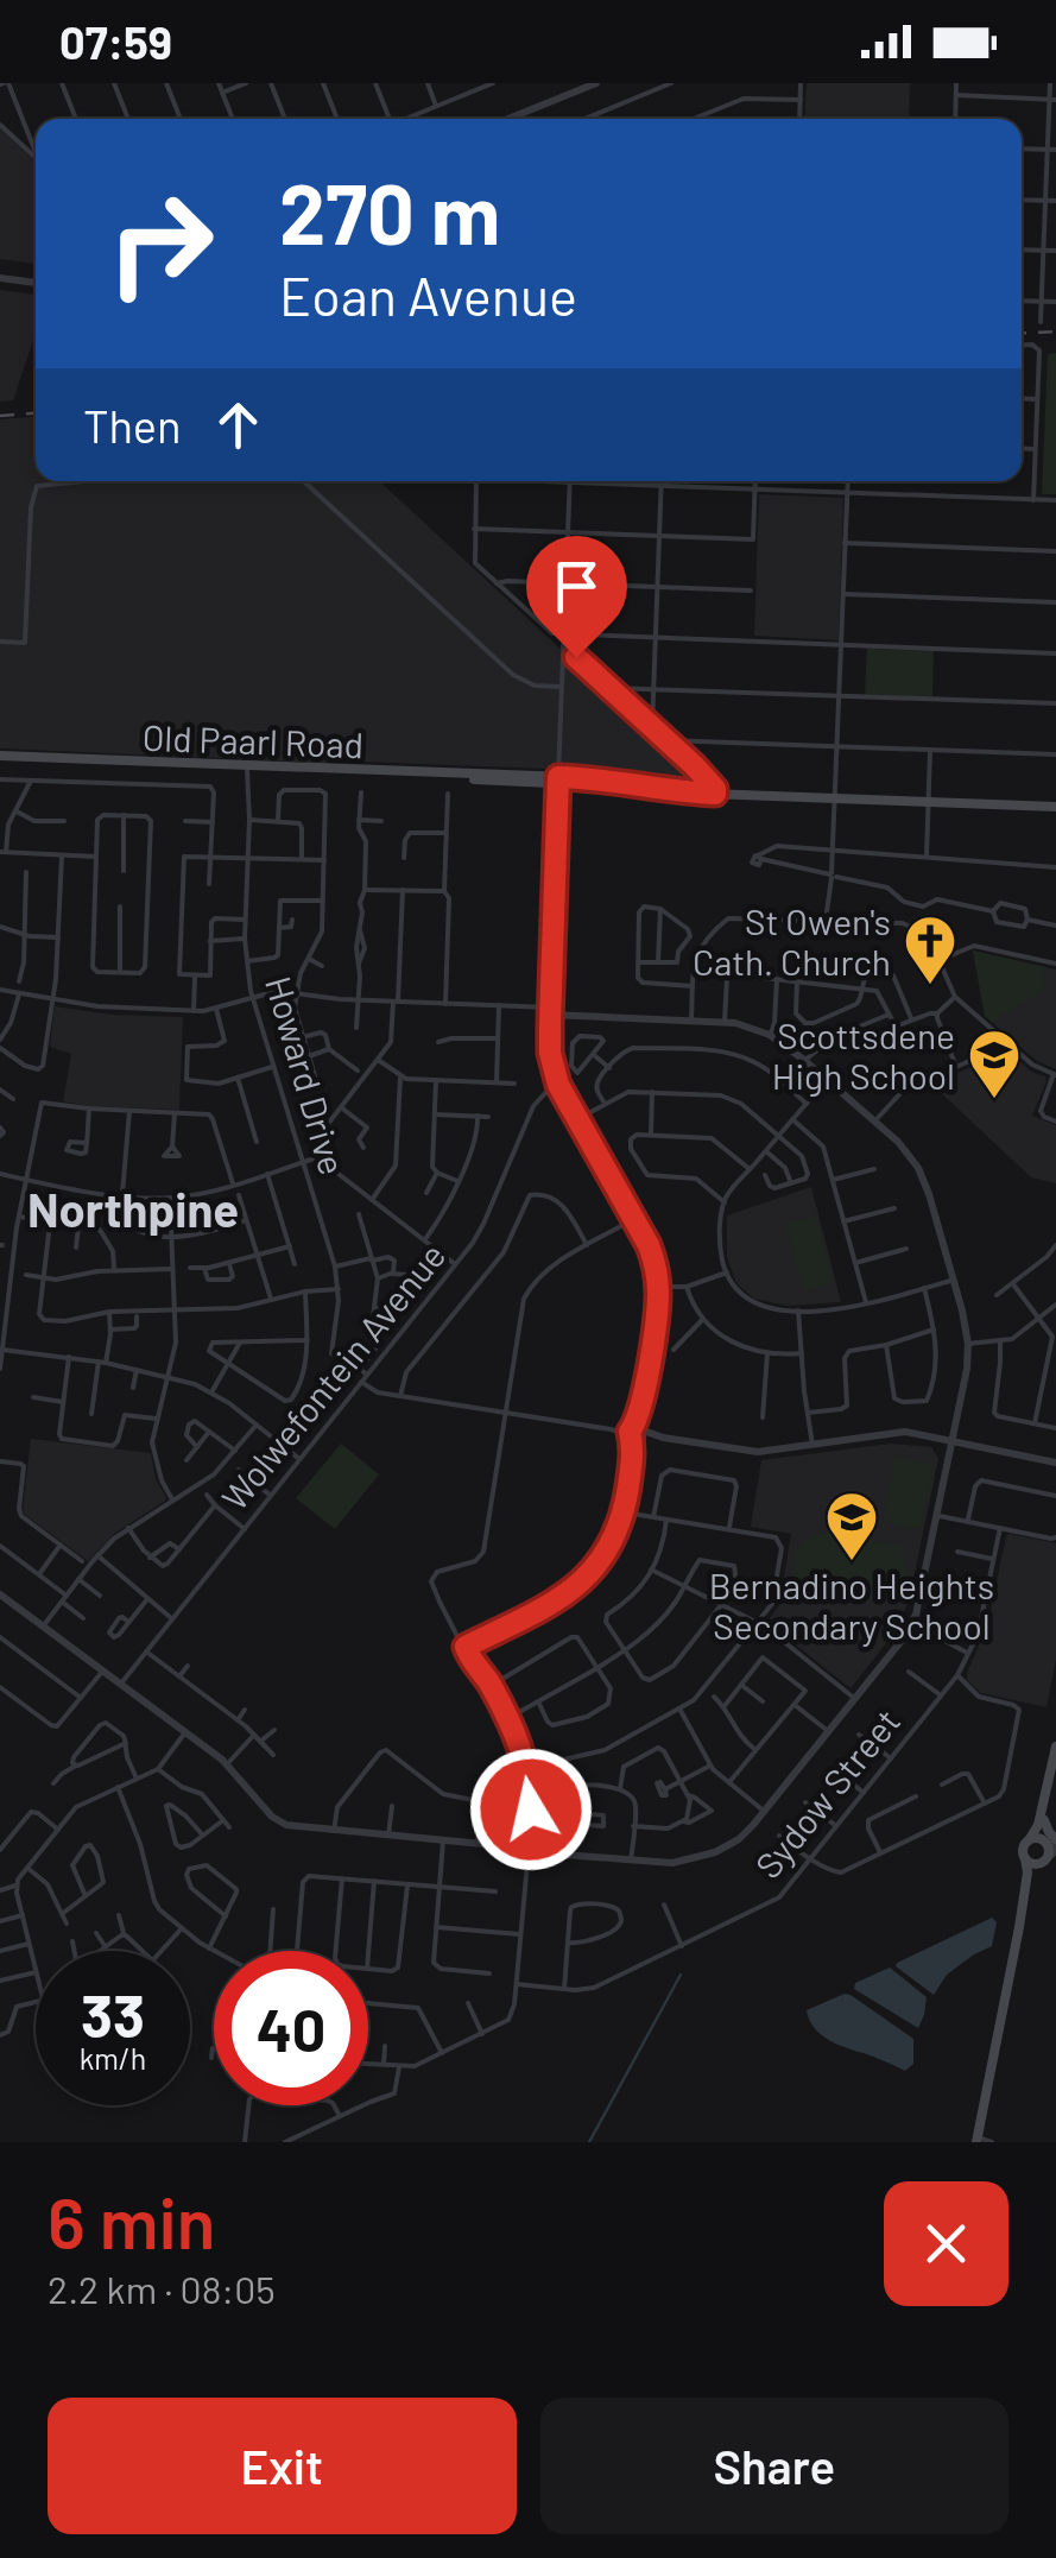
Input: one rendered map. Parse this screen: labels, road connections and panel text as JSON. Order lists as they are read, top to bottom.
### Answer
{
  "streets": {
    "main road": ["Old Paarl Road"],
    "street": ["Howard Drive", "Wolwefontein Avenue", "Sydow Street"]
  },
  "crossings": [
    ["Old Paarl Road", "Howard Drive"],
    ["Howard Drive", "Wolwefontein Avenue"]
  ],
  "districts": ["Northpine"],
  "places": {
    "church": ["St Owen's Cath. Church"],
    "school or university": ["Scottsdene High School", "Bernadino Heights Secondary School"]
  },
  "page": {
    "status": "07:59",
    "turn": ["270 m", "Eoan Avenue"],
    "then": "Then",
    "speed": "33 km/h",
    "limit": "40",
    "heading": ["6 min", "2.2 km · 08:05"],
    "buttons": ["Exit", "Share"]
  }
}
